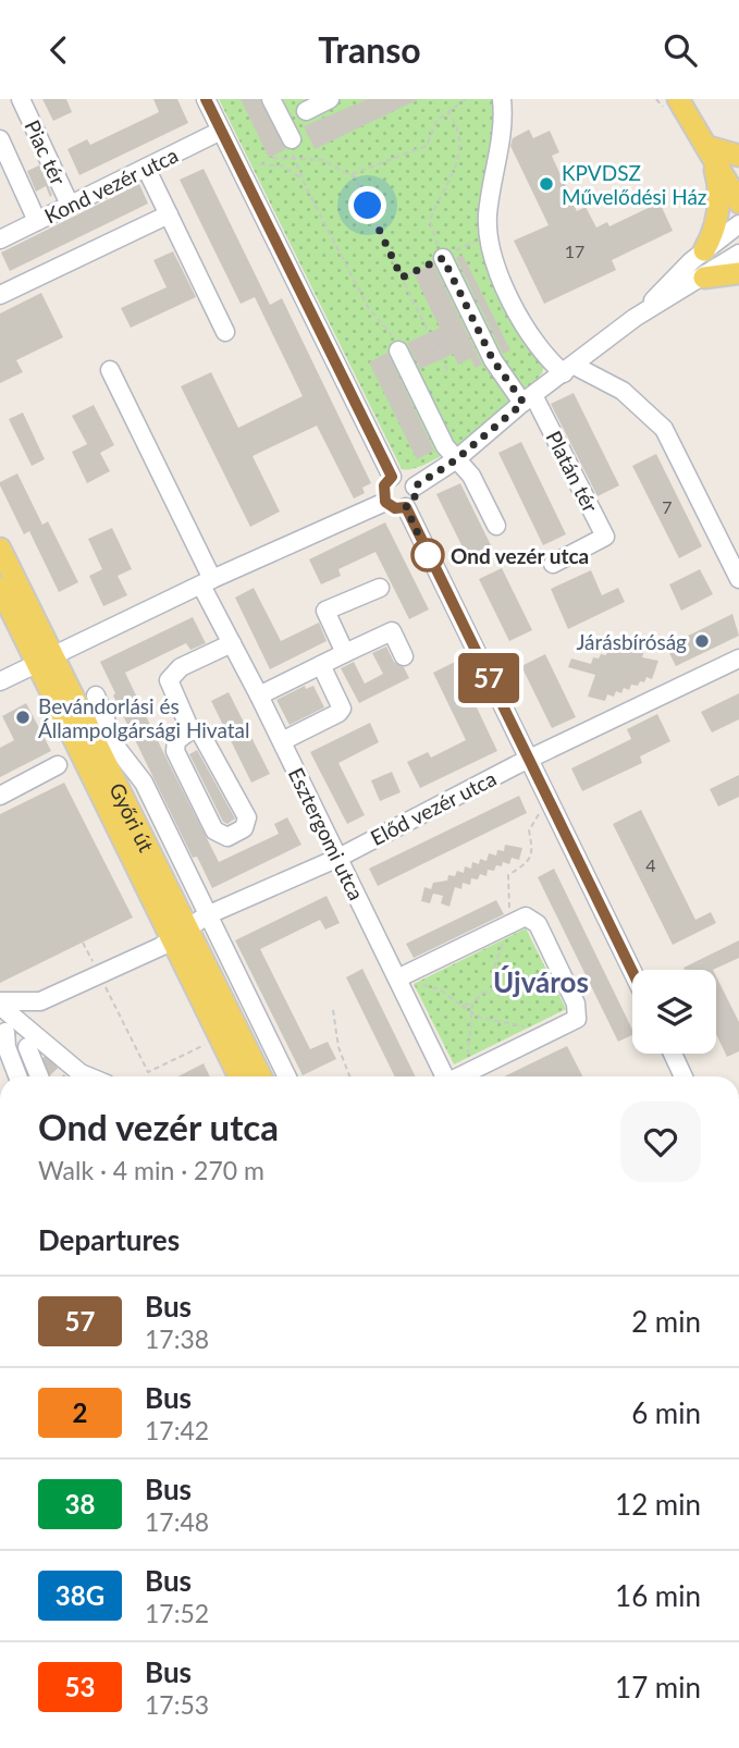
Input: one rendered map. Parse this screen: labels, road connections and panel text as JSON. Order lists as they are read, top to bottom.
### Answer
{
  "streets": {
    "main road": ["Győri út"],
    "street": [
      "Piac tér",
      "Kond vezér utca",
      "Platán tér",
      "Előd vezér utca",
      "Esztergomi utca"
    ]
  },
  "crossings": [
    ["Piac tér", "Kond vezér utca"],
    ["Előd vezér utca", "Győri út"],
    ["Előd vezér utca", "Esztergomi utca"]
  ],
  "districts": ["Újváros"],
  "places": [
    "KPVDSZ Művelődési Ház",
    "Ond vezér utca",
    "Járásbíróság",
    "Bevándorlási és Állampolgársági Hivatal"
  ],
  "lines": ["bus line 57"],
  "house_numbers": ["17", "7", "4"],
  "page": {
    "header": "Transo",
    "on_map": "57",
    "heading": [
      ["Ond vezér utca", "Walk · 4 min · 270 m"],
      "Departures"
    ],
    "list": [
      {
        "mark": "57",
        "name": "Bus",
        "note": "17:38",
        "value": "2 min"
      },
      {
        "mark": "2",
        "name": "Bus",
        "note": "17:42",
        "value": "6 min"
      },
      {
        "mark": "38",
        "name": "Bus",
        "note": "17:48",
        "value": "12 min"
      },
      {
        "mark": "38G",
        "name": "Bus",
        "note": "17:52",
        "value": "16 min"
      },
      {
        "mark": "53",
        "name": "Bus",
        "note": "17:53",
        "value": "17 min"
      }
    ]
  }
}
